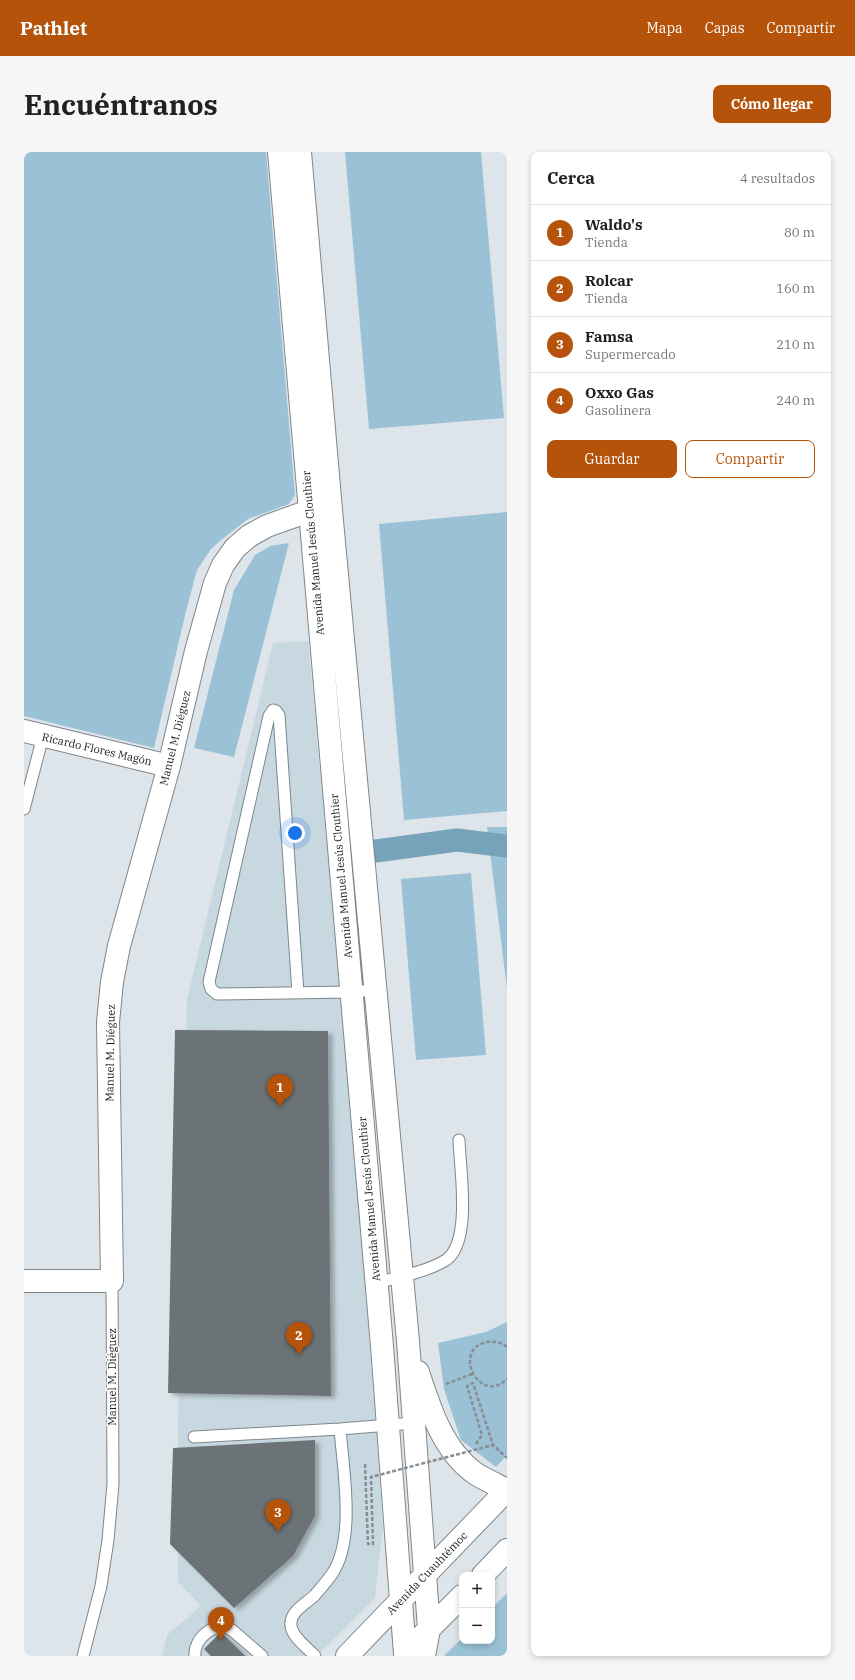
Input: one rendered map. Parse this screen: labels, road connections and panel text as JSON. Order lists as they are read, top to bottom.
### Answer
{
  "streets": {
    "street": [
      "Avenida Manuel Jesús Clouthier",
      "Manuel M. Diéguez",
      "Ricardo Flores Magón",
      "Avenida Cuauhtémoc"
    ]
  },
  "crossings": [
    ["Avenida Manuel Jesús Clouthier", "Manuel M. Diéguez"],
    ["Avenida Manuel Jesús Clouthier", "Avenida Cuauhtémoc"],
    ["Manuel M. Diéguez", "Ricardo Flores Magón"]
  ],
  "page": {
    "header": "Pathlet",
    "nav": ["Mapa", "Capas", "Compartir"],
    "buttons": [
      "Cómo llegar",
      ["Guardar", "Compartir"]
    ],
    "title": "Encuéntranos",
    "heading": ["Cerca", "4 resultados"],
    "list": [
      {
        "mark": "1",
        "name": "Waldo's",
        "note": "Tienda",
        "value": "80 m"
      },
      {
        "mark": "2",
        "name": "Rolcar",
        "note": "Tienda",
        "value": "160 m"
      },
      {
        "mark": "3",
        "name": "Famsa",
        "note": "Supermercado",
        "value": "210 m"
      },
      {
        "mark": "4",
        "name": "Oxxo Gas",
        "note": "Gasolinera",
        "value": "240 m"
      }
    ],
    "pins": [
      "1",
      "2",
      "3",
      "4"
    ],
    "map_buttons": ["+", "−"]
  }
}
